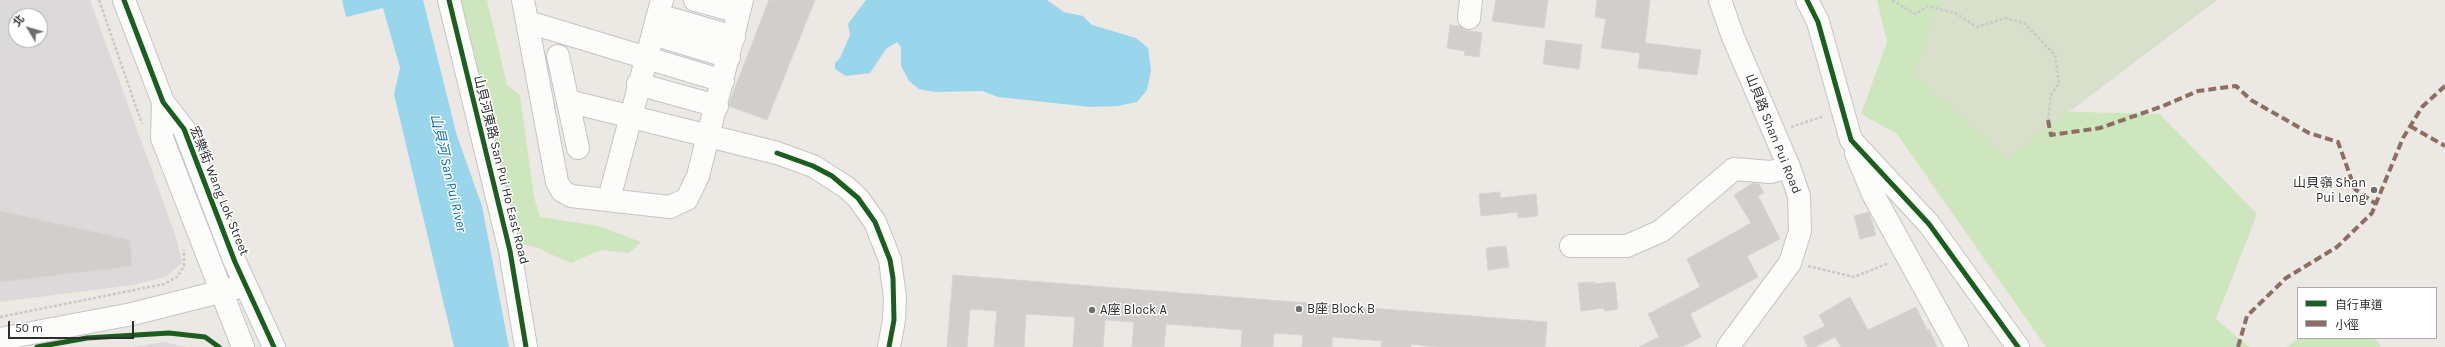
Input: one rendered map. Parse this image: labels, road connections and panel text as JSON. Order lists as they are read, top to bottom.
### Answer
{
  "streets": {
    "street": ["山貝路 Shan Pui Road", "山貝河東路 San Pui Ho East Road", "宏樂街 Wang Lok Street"]
  },
  "water": ["山貝河 San Pui River"],
  "places": ["山貝嶺 Shan Pui Leng", "B座 Block B", "A座 Block A"],
  "legend": ["自行車道", "小徑"],
  "scale_bar": "50 m",
  "north": "top left"
}
